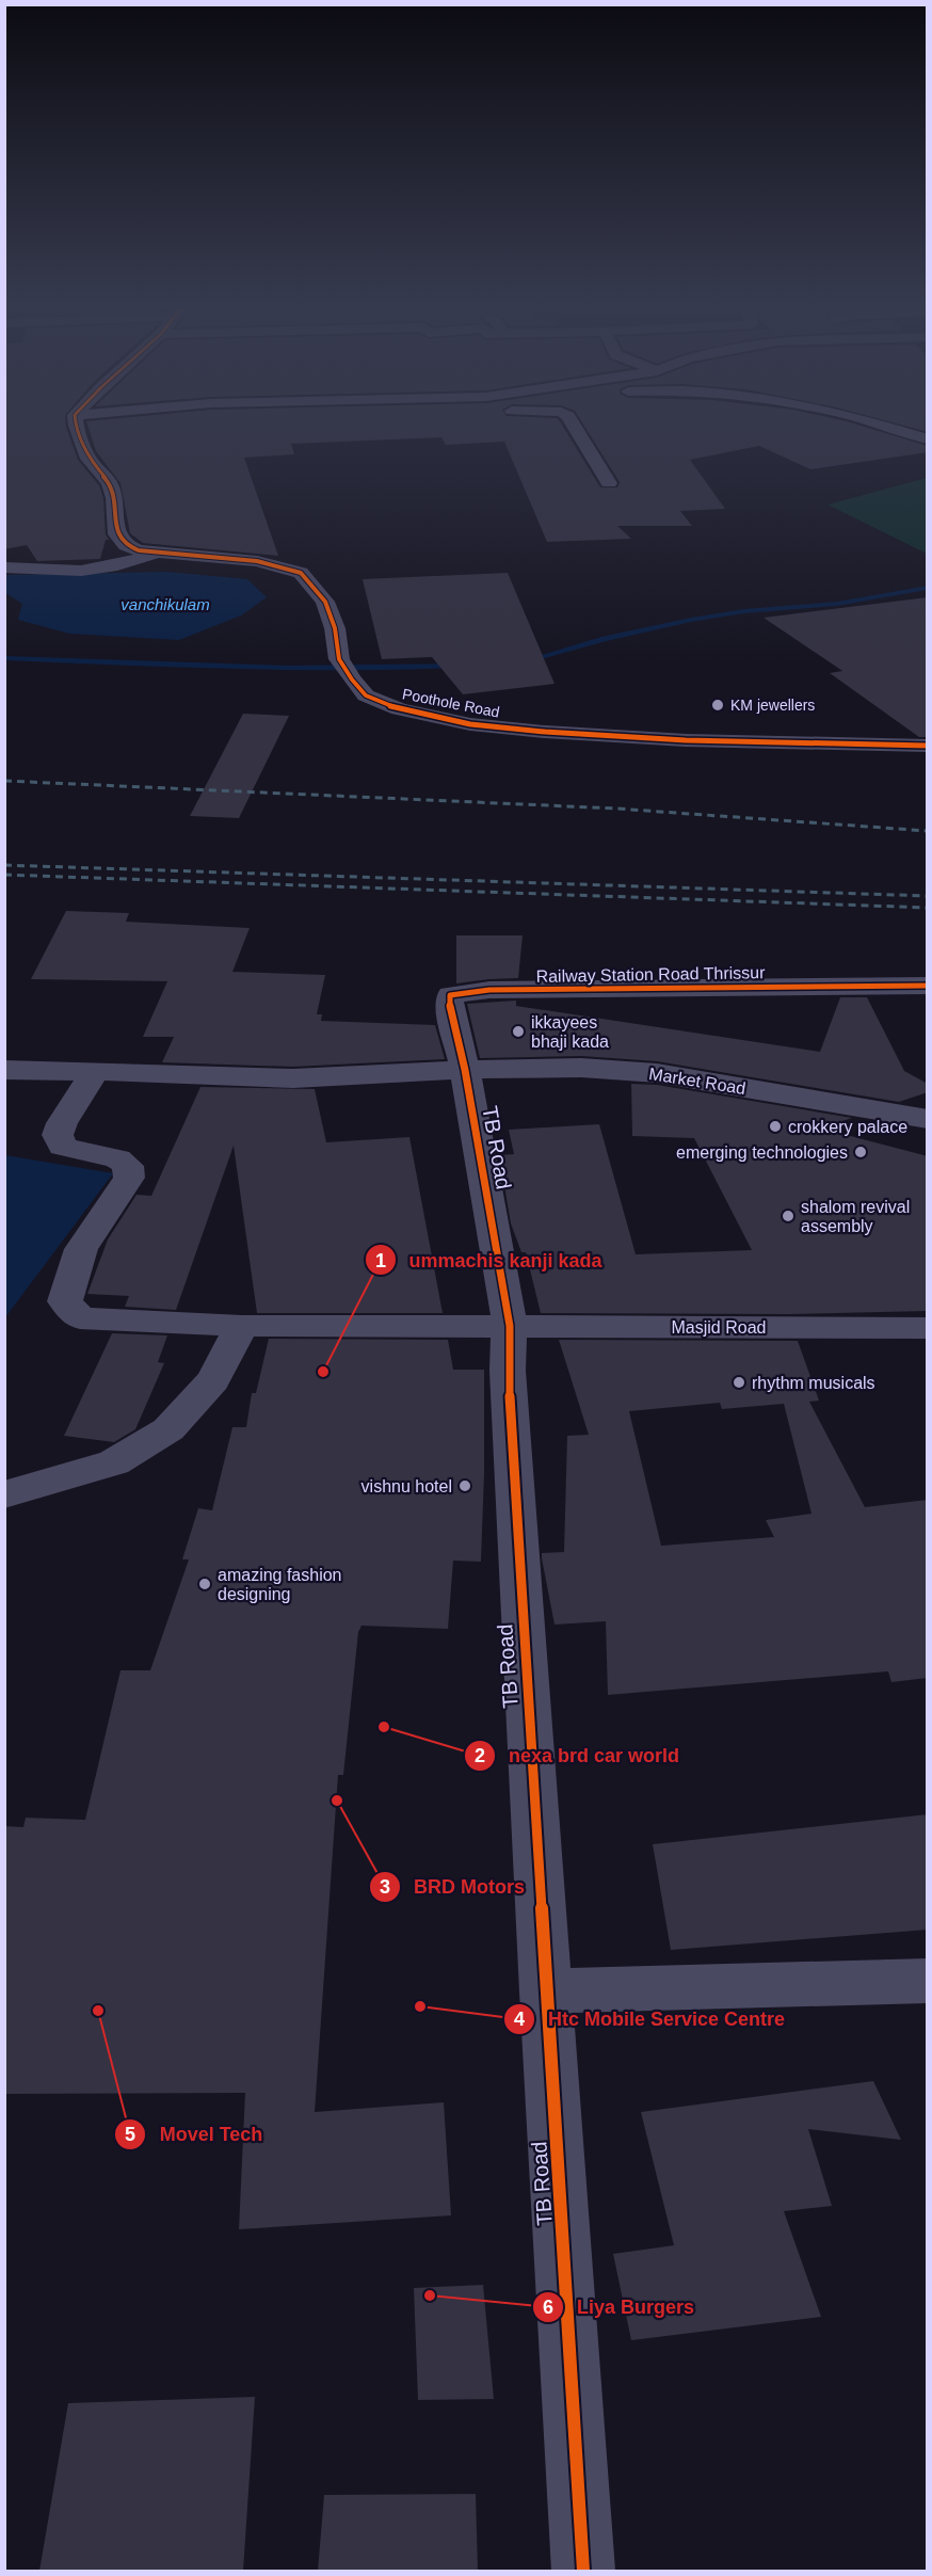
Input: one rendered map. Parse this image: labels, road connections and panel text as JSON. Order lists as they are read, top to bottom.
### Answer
{
  "streets": {
    "street": [
      "Poothole Road",
      "Railway Station Road Thrissur",
      "Market Road",
      "TB Road",
      "Masjid Road"
    ]
  },
  "crossings": [
    ["Railway Station Road Thrissur", "Market Road"],
    ["Railway Station Road Thrissur", "TB Road"],
    ["Market Road", "TB Road"],
    ["Market Road", "Masjid Road"],
    ["TB Road", "Masjid Road"]
  ],
  "water": ["vanchikulam"],
  "places": [
    "KM jewellers",
    "ikkayees bhaji kada",
    "crokkery palace",
    "emerging technologies",
    "shalom revival assembly",
    "ummachis kanji kada",
    "rhythm musicals",
    "vishnu hotel",
    "amazing fashion designing",
    "nexa brd car world",
    "BRD Motors",
    "Htc Mobile Service Centre",
    "Movel Tech",
    "Liya Burgers"
  ]
}
